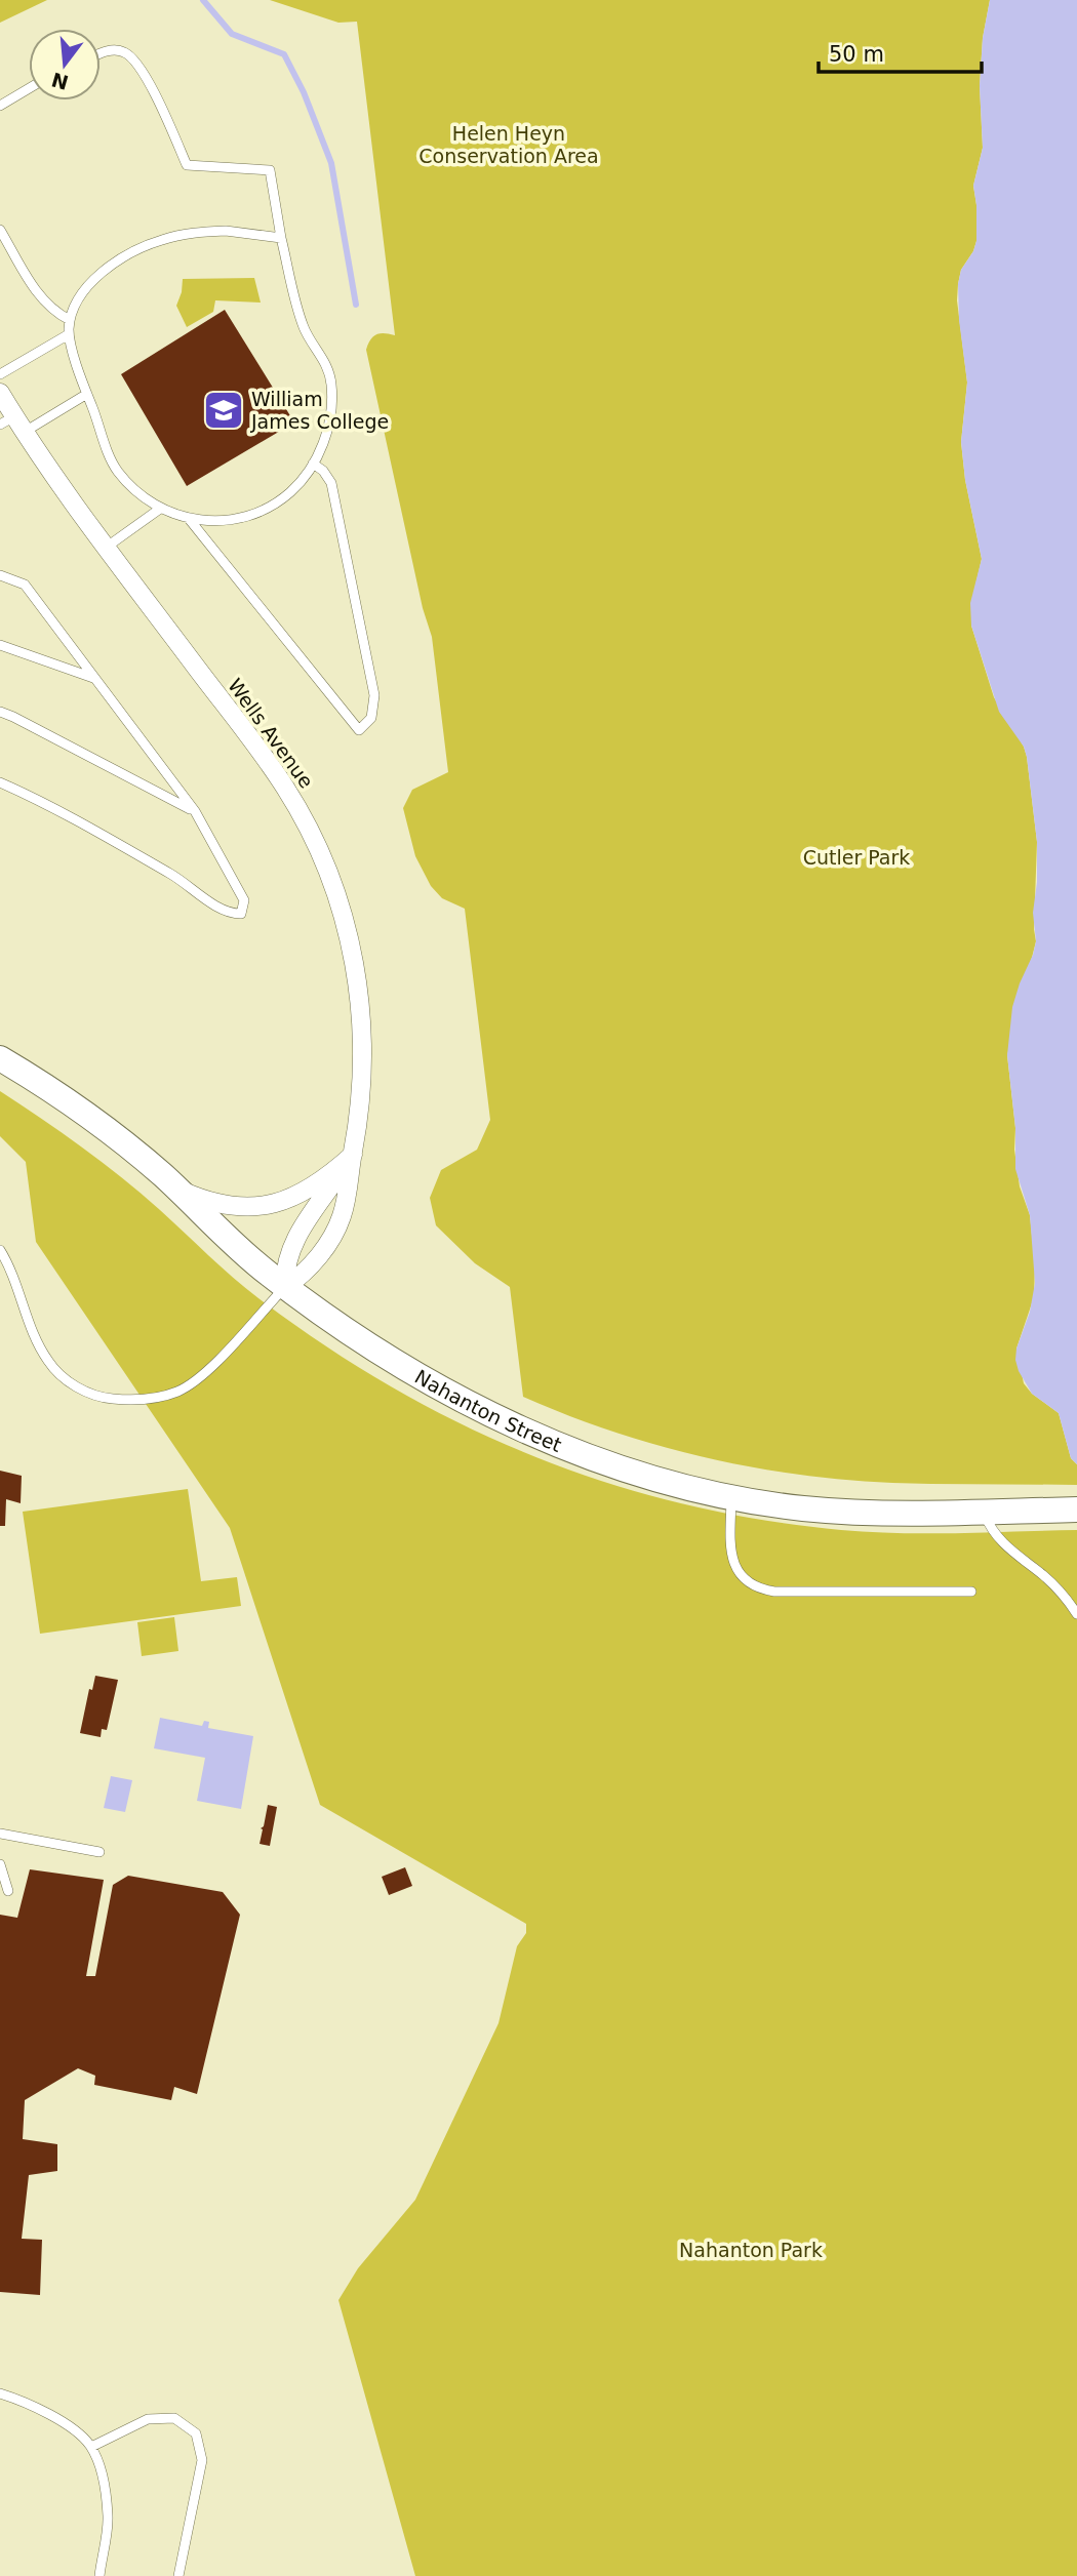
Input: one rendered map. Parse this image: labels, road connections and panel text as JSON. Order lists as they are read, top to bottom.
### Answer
{
  "streets": {
    "main road": ["Nahanton Street"],
    "street": ["Wells Avenue"]
  },
  "crossings": [
    ["Wells Avenue", "Nahanton Street"]
  ],
  "parks": ["Helen Heyn Conservation Area", "Cutler Park", "Nahanton Park"],
  "places": {
    "school or university": ["William James College"]
  },
  "scale_bar": "50 m",
  "north": "bottom"
}
